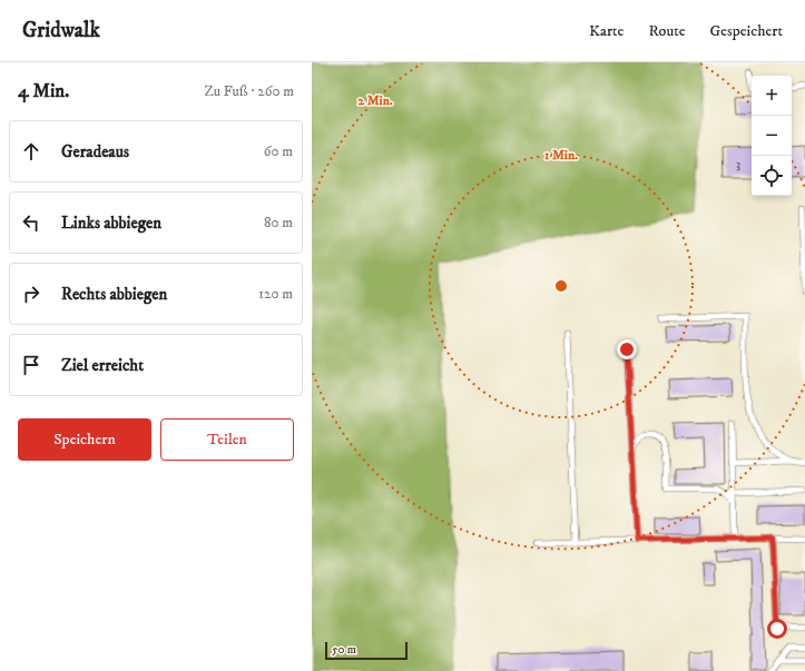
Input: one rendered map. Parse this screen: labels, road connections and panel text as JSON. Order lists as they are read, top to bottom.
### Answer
{
  "house_numbers": ["3"],
  "scale_bar": "50 m",
  "page": {
    "header": "Gridwalk",
    "nav": ["Karte", "Route", "Gespeichert"],
    "heading": ["4 Min.", "Zu Fuß · 260 m"],
    "map_buttons": ["+", "−"],
    "list": [
      ["Geradeaus", "60 m"],
      ["Links abbiegen", "80 m"],
      ["Rechts abbiegen", "120 m"],
      "Ziel erreicht"
    ],
    "buttons": ["Speichern", "Teilen"],
    "scale": "50 m"
  },
  "rings": ["2 Min.", "1 Min."]
}
